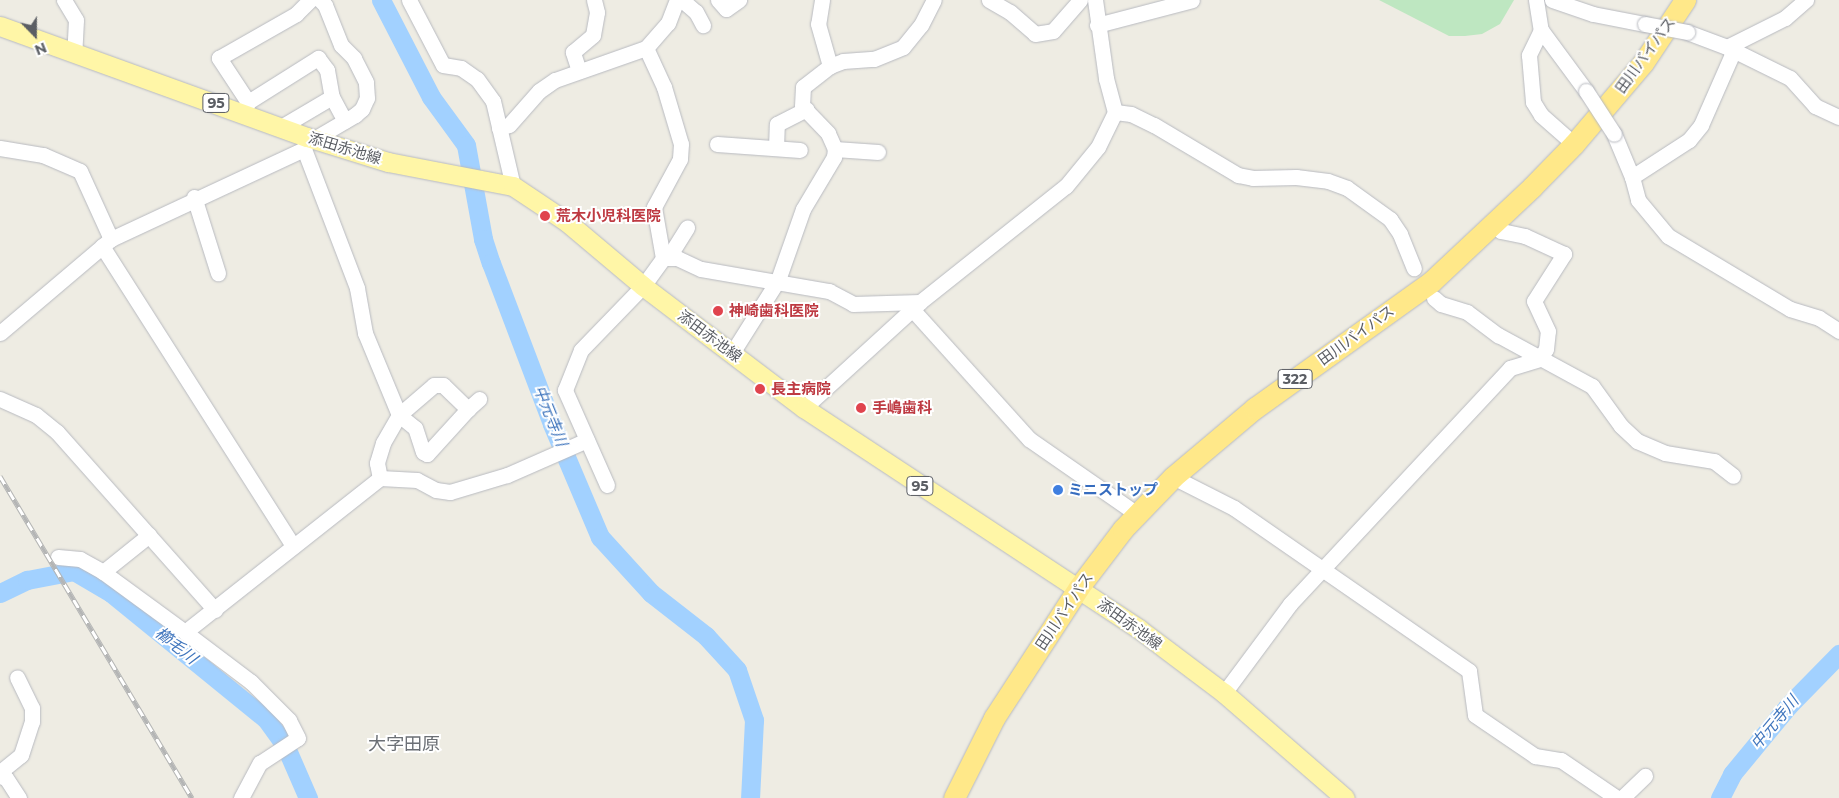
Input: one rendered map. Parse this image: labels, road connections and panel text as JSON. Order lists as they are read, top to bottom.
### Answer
{
  "streets": {
    "highway": ["田川バイパス", "322"],
    "main road": ["95", "添田赤池線"]
  },
  "crossings": [
    ["田川バイパス", "添田赤池線"]
  ],
  "districts": ["大字田原"],
  "water": ["中元寺川", "櫛毛川"],
  "places": [
    "荒木小児科医院",
    "神崎歯科医院",
    "長主病院",
    "手嶋歯科",
    "ミニストップ"
  ],
  "north": "bottom"
}
